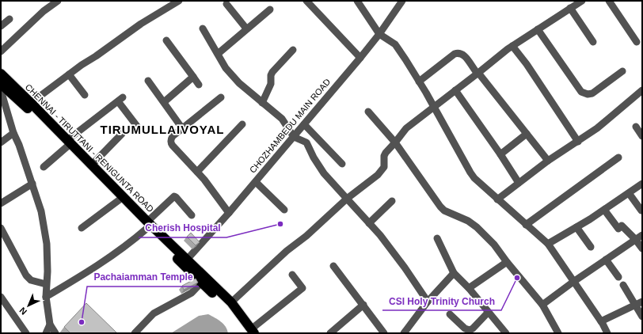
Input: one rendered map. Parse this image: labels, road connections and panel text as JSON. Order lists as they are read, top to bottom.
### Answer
{
  "streets": {
    "highway": ["CHENNAI - TIRUTTANI - RENIGUNTA ROAD"],
    "street": ["CHOZHAMBEDU MAIN ROAD"]
  },
  "crossings": [
    ["CHOZHAMBEDU MAIN ROAD", "CHENNAI - TIRUTTANI - RENIGUNTA ROAD"]
  ],
  "districts": ["TIRUMULLAIVOYAL"],
  "places": ["Cherish Hospital", "CSI Holy Trinity Church", "Pachaiamman Temple"],
  "north": "bottom left"
}
